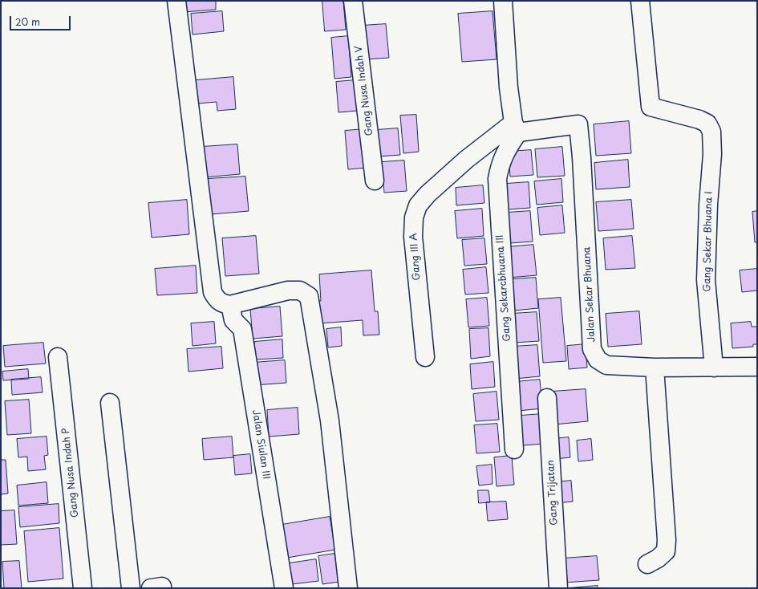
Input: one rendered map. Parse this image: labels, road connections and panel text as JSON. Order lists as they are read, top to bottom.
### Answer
{
  "streets": {
    "street": [
      "Gang Nusa Indah V",
      "Gang Sekar Bhuana I",
      "Gang III A",
      "Gang Sekarcbhuana III",
      "Jalan Sekar Bhuana",
      "Jalan Siulan III",
      "Gang Nusa Indah P",
      "Gang Trijatan"
    ]
  },
  "crossings": [
    ["Gang Sekar Bhuana I", "Jalan Sekar Bhuana"],
    ["Gang III A", "Gang Sekarcbhuana III"],
    ["Gang III A", "Jalan Sekar Bhuana"],
    ["Gang Sekarcbhuana III", "Jalan Sekar Bhuana"]
  ],
  "scale_bar": "20 m"
}
